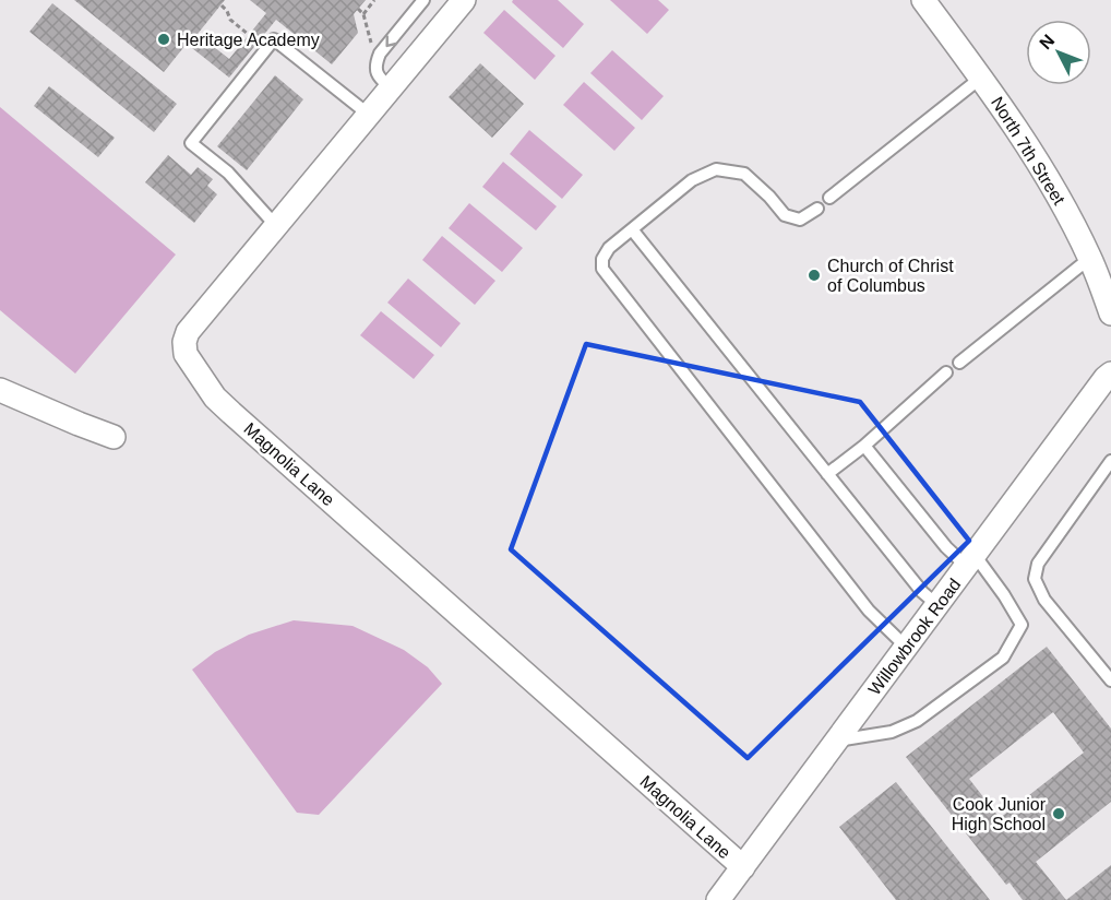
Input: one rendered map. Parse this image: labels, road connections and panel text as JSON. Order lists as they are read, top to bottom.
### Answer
{
  "streets": {
    "street": ["North 7th Street", "Magnolia Lane", "Willowbrook Road"]
  },
  "crossings": [
    ["Magnolia Lane", "Willowbrook Road"]
  ],
  "places": ["Heritage Academy", "Church of Christ of Columbus", "Cook Junior High School"],
  "north": "top left"
}
